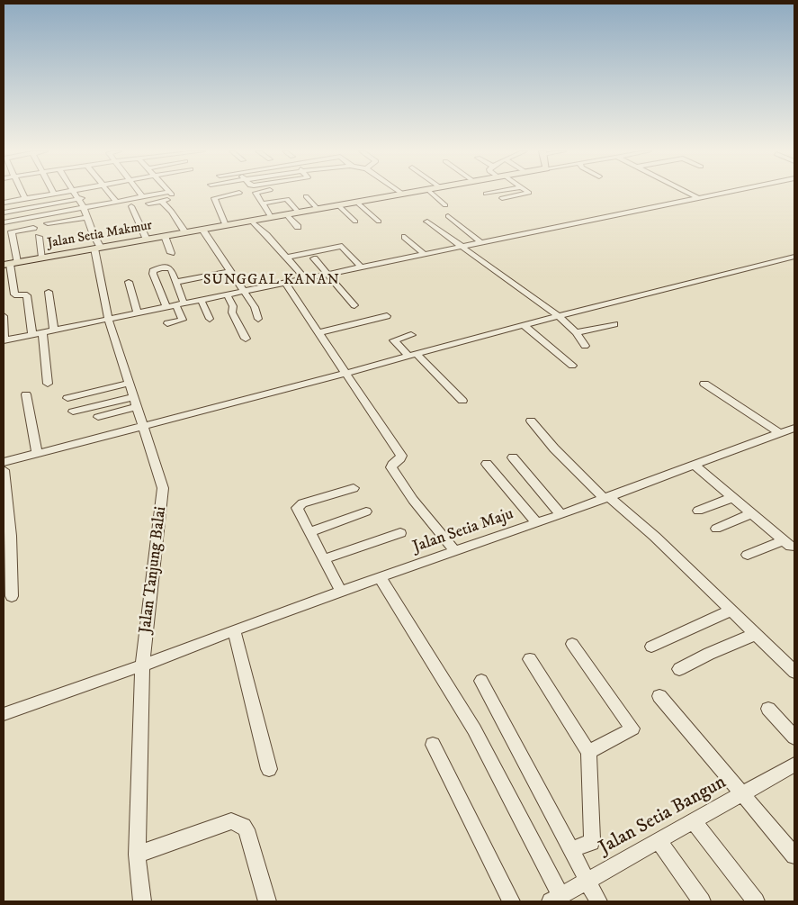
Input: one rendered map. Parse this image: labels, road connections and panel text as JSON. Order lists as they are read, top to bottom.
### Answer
{
  "streets": {
    "main road": ["Jalan Setia Makmur"],
    "street": ["Jalan Setia Maju", "Jalan Tanjung Balai", "Jalan Setia Bangun"]
  },
  "crossings": [
    ["Jalan Setia Makmur", "Jalan Tanjung Balai"],
    ["Jalan Setia Maju", "Jalan Tanjung Balai"]
  ],
  "districts": ["SUNGGAL KANAN"]
}
